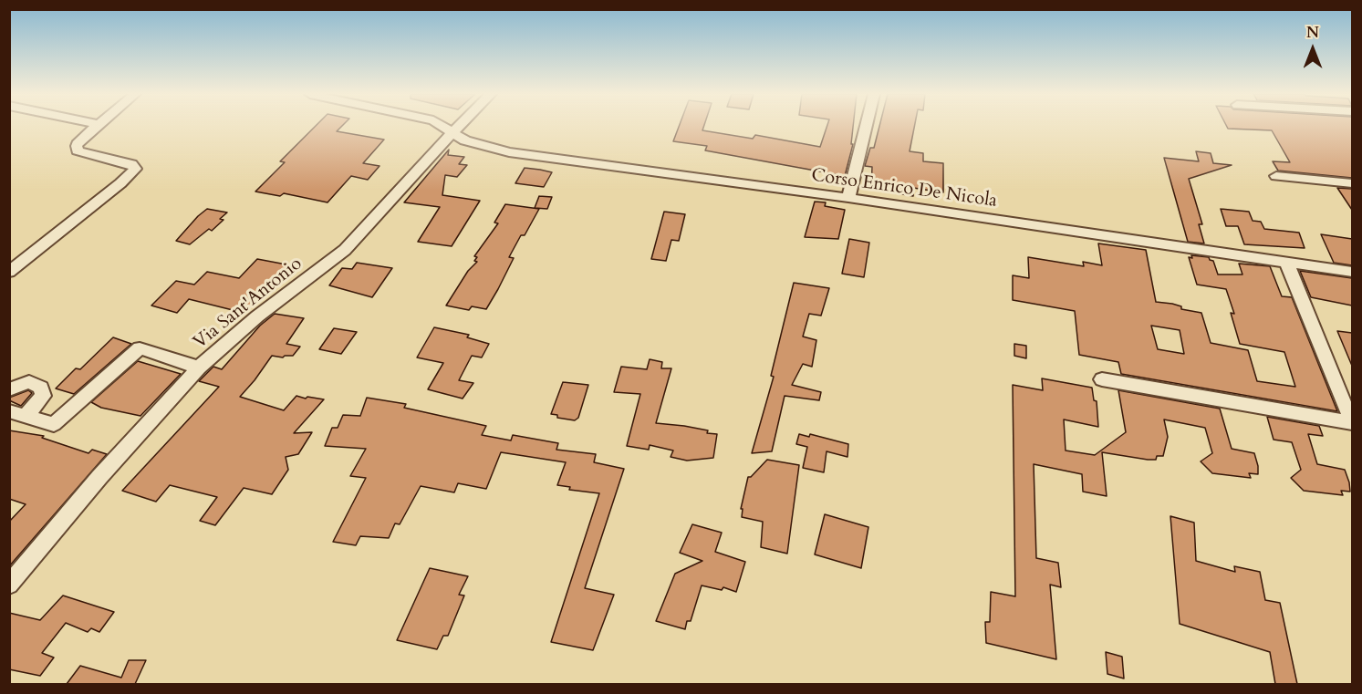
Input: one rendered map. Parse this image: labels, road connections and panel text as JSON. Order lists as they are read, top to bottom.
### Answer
{
  "streets": {
    "street": ["Corso Enrico De Nicola", "Via Sant'Antonio"]
  },
  "crossings": [
    ["Corso Enrico De Nicola", "Via Sant'Antonio"]
  ],
  "north": "top"
}
